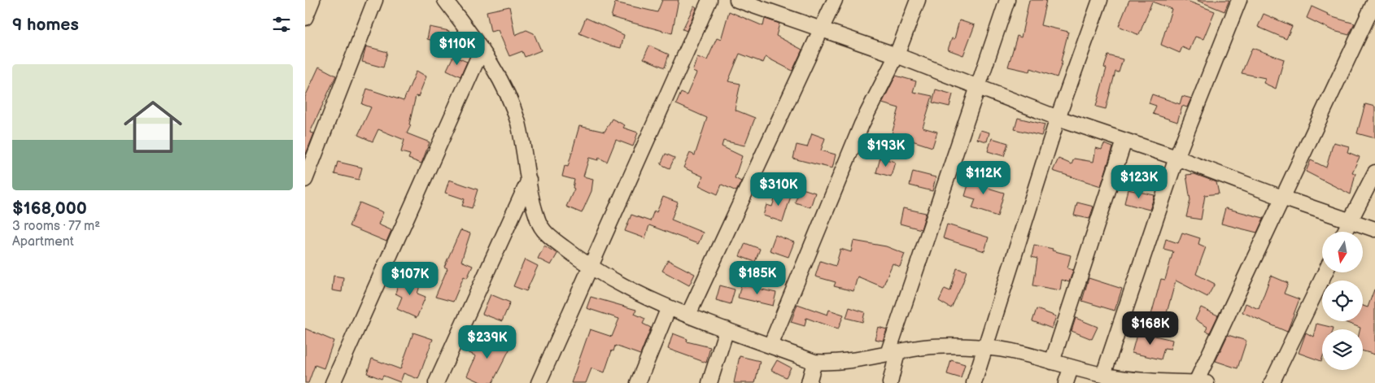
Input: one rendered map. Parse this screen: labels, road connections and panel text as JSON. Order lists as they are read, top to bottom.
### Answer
{
  "north": "bottom",
  "page": {
    "heading": "9 homes",
    "price": [
      "$110K",
      "$193K",
      "$112K",
      "$123K",
      "$310K",
      "$185K",
      "$107K",
      "$168K",
      "$239K"
    ],
    "list": [
      {
        "name": "$168,000",
        "note": "3 rooms · 77 m² · Apartment"
      }
    ]
  }
}
